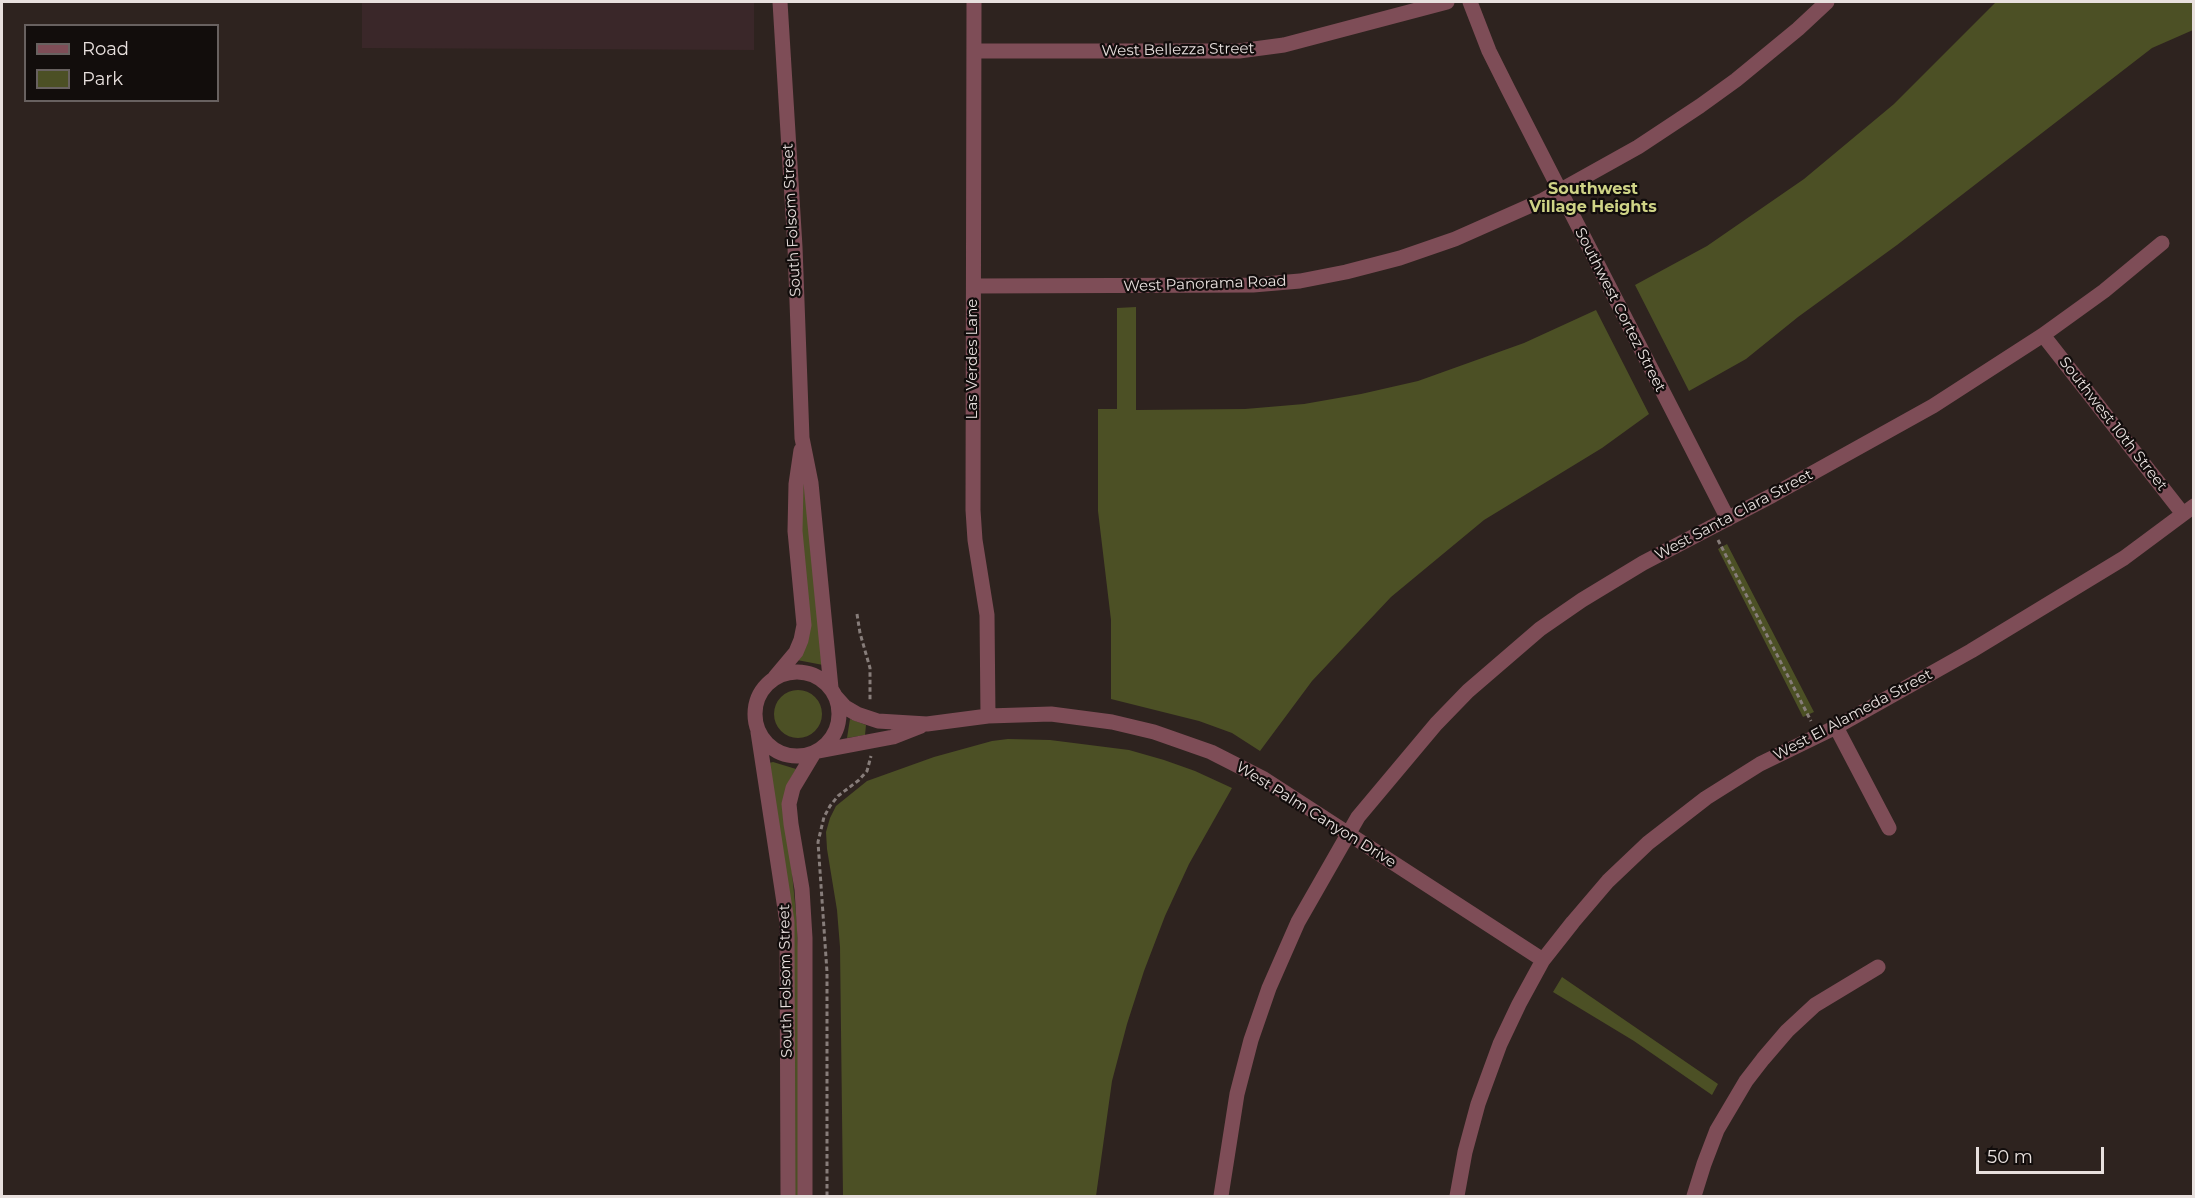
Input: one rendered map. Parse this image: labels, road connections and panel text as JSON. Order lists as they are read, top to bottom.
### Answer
{
  "streets": {
    "street": [
      "West Bellezza Street",
      "South Folsom Street",
      "West Panorama Road",
      "Southwest Cortez Street",
      "Las Verdes Lane",
      "Southwest 10th Street",
      "West Santa Clara Street",
      "West El Alameda Street",
      "West Palm Canyon Drive"
    ]
  },
  "crossings": [
    ["West Bellezza Street", "Las Verdes Lane"],
    ["South Folsom Street", "West Palm Canyon Drive"],
    ["West Panorama Road", "Southwest Cortez Street"],
    ["West Panorama Road", "Las Verdes Lane"],
    ["Southwest Cortez Street", "West Santa Clara Street"],
    ["Las Verdes Lane", "West Palm Canyon Drive"],
    ["Southwest 10th Street", "West Santa Clara Street"],
    ["Southwest 10th Street", "West El Alameda Street"],
    ["West Santa Clara Street", "West Palm Canyon Drive"],
    ["West El Alameda Street", "West Palm Canyon Drive"]
  ],
  "districts": ["Southwest Village Heights"],
  "legend": ["Road", "Park"],
  "scale_bar": "50 m"
}
